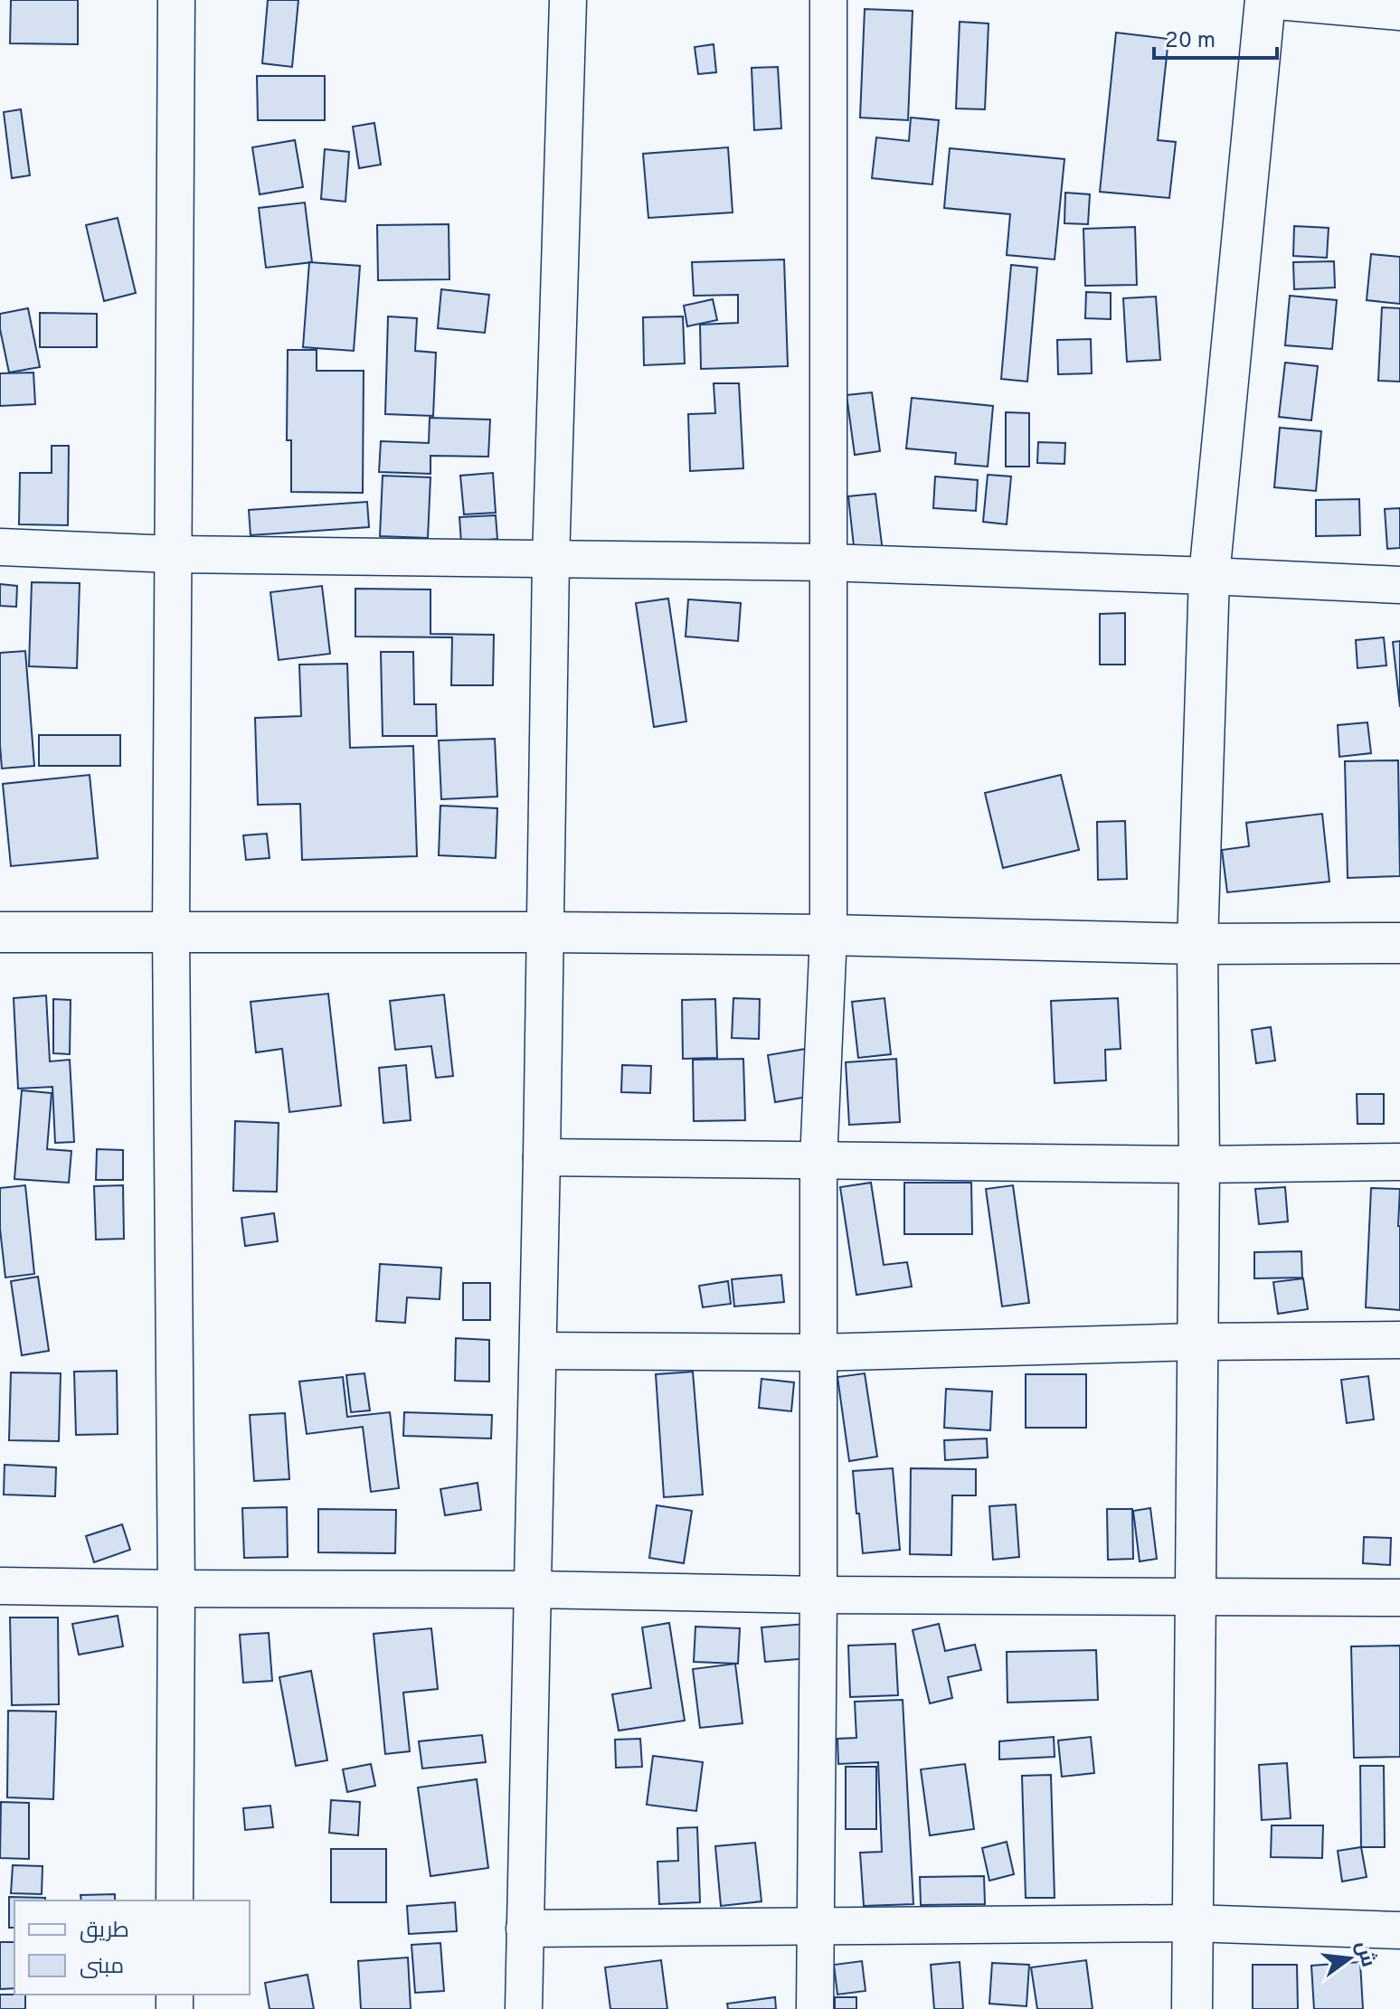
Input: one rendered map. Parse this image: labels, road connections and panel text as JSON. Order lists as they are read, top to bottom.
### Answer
{
  "legend": ["طريق", "مبنى"],
  "scale_bar": "20 m",
  "north": "right"
}
